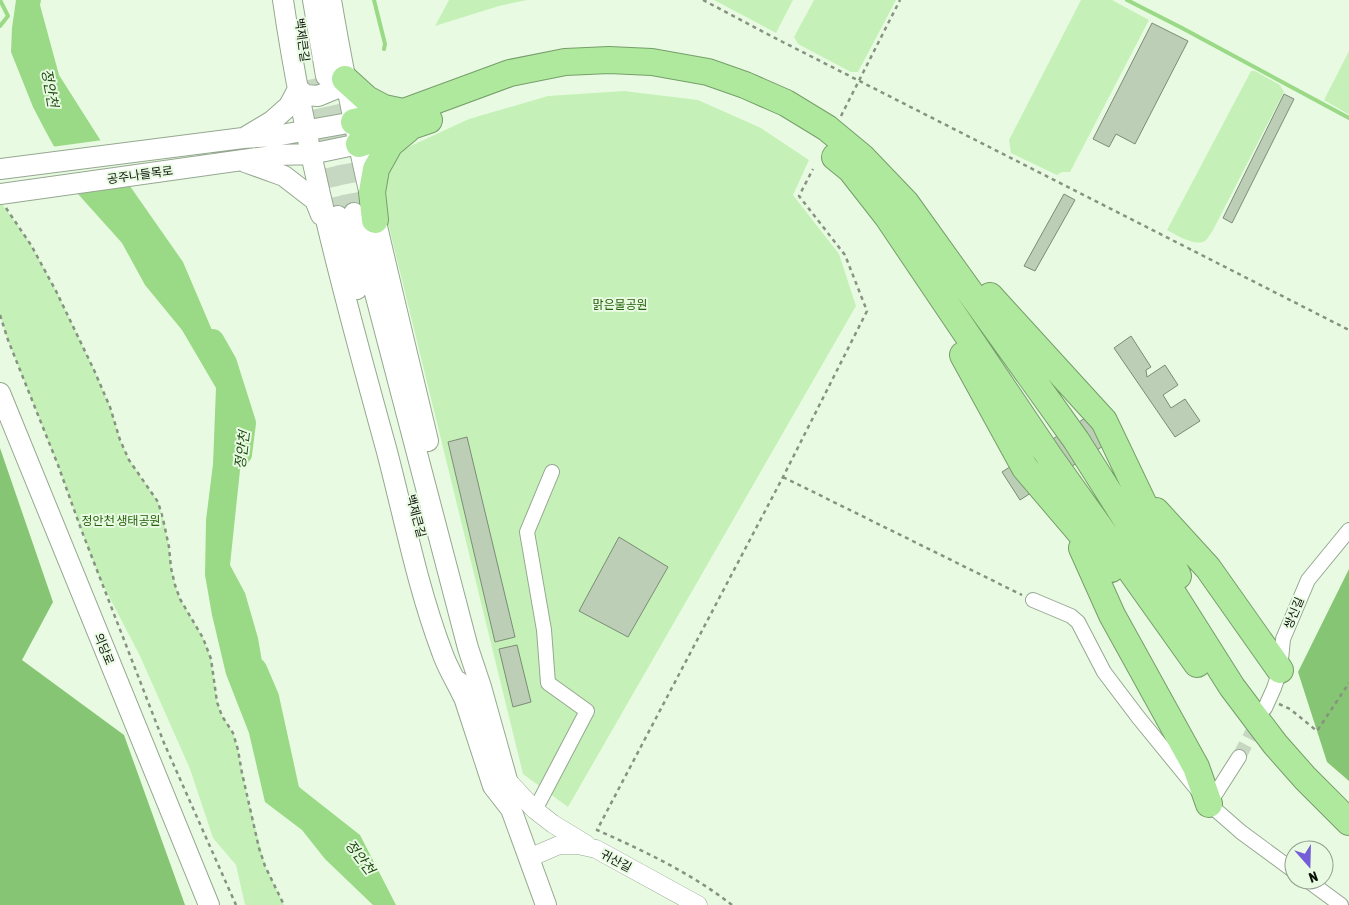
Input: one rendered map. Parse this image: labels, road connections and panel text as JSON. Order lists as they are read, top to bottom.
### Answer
{
  "streets": {
    "main road": ["백제큰길", "공주나들목로", "의당로"],
    "street": ["쌍신길", "귀산길"]
  },
  "crossings": [
    ["백제큰길", "귀산길"]
  ],
  "water": ["정안천"],
  "parks": ["맑은물공원", "정안천 생태공원"],
  "north": "bottom"
}
